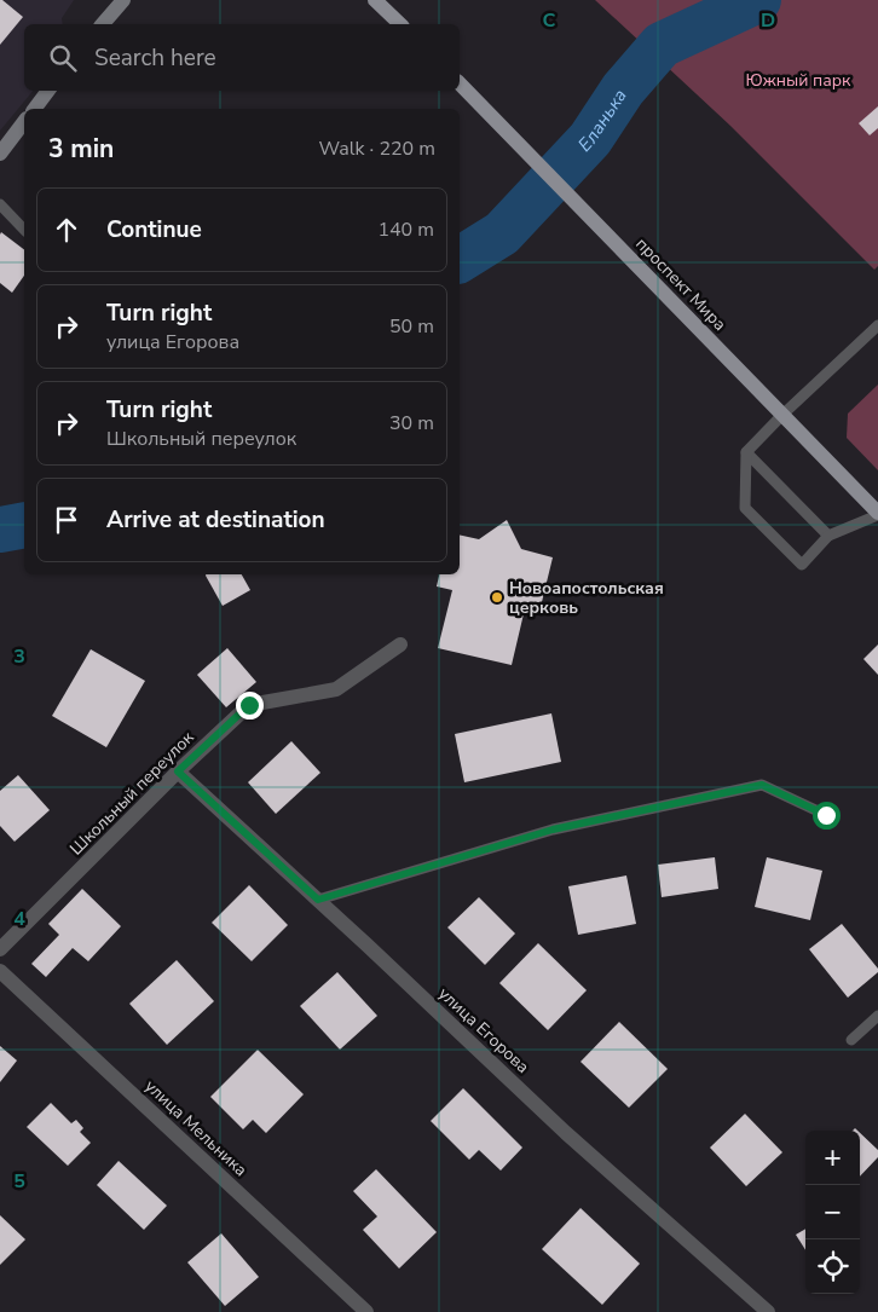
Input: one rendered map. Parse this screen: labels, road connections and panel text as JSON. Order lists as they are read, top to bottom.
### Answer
{
  "streets": {
    "main road": ["проспект Мира"],
    "street": ["Школьный переулок", "улица Егорова", "улица Мельника"]
  },
  "crossings": [
    ["Школьный переулок", "улица Егорова"]
  ],
  "water": ["Еланька"],
  "parks": ["Южный парк"],
  "places": ["Новоапостольская церковь"],
  "page": {
    "search": "Search here",
    "heading": ["3 min", "Walk · 220 m"],
    "list": [
      ["Continue", "140 m"],
      ["Turn right", "улица Егорова", "50 m"],
      ["Turn right", "Школьный переулок", "30 m"],
      "Arrive at destination"
    ],
    "map_buttons": ["+", "−"]
  },
  "grid": {
    "columns": ["C", "D"],
    "rows": ["3", "4", "5"]
  }
}
